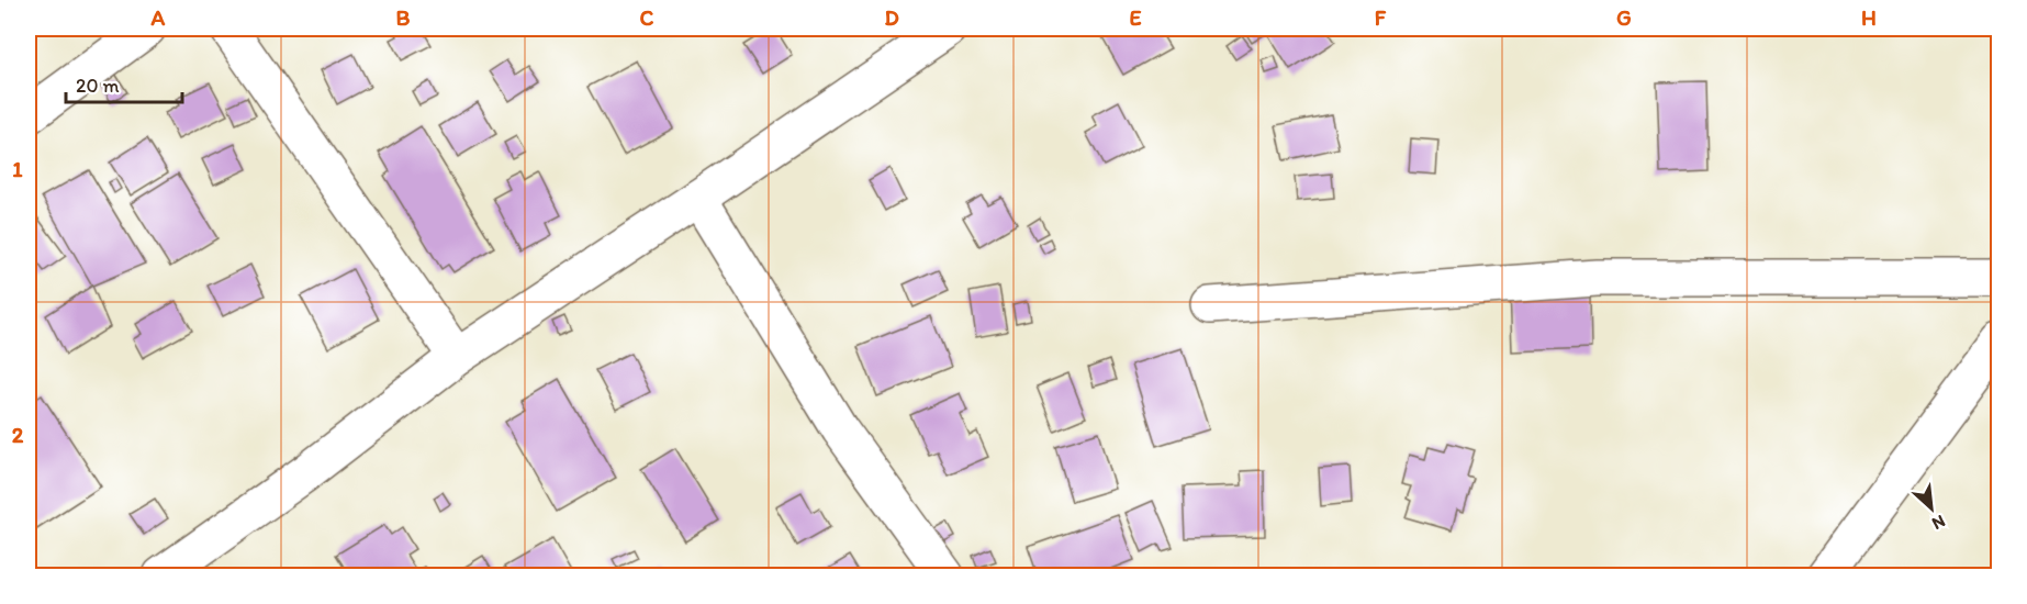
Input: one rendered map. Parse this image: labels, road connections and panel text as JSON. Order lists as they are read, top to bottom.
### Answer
{
  "scale_bar": "20 m",
  "north": "bottom right",
  "grid": {
    "columns": [
      "A",
      "B",
      "C",
      "D",
      "E",
      "F",
      "G",
      "H"
    ],
    "rows": ["1", "2"]
  }
}
